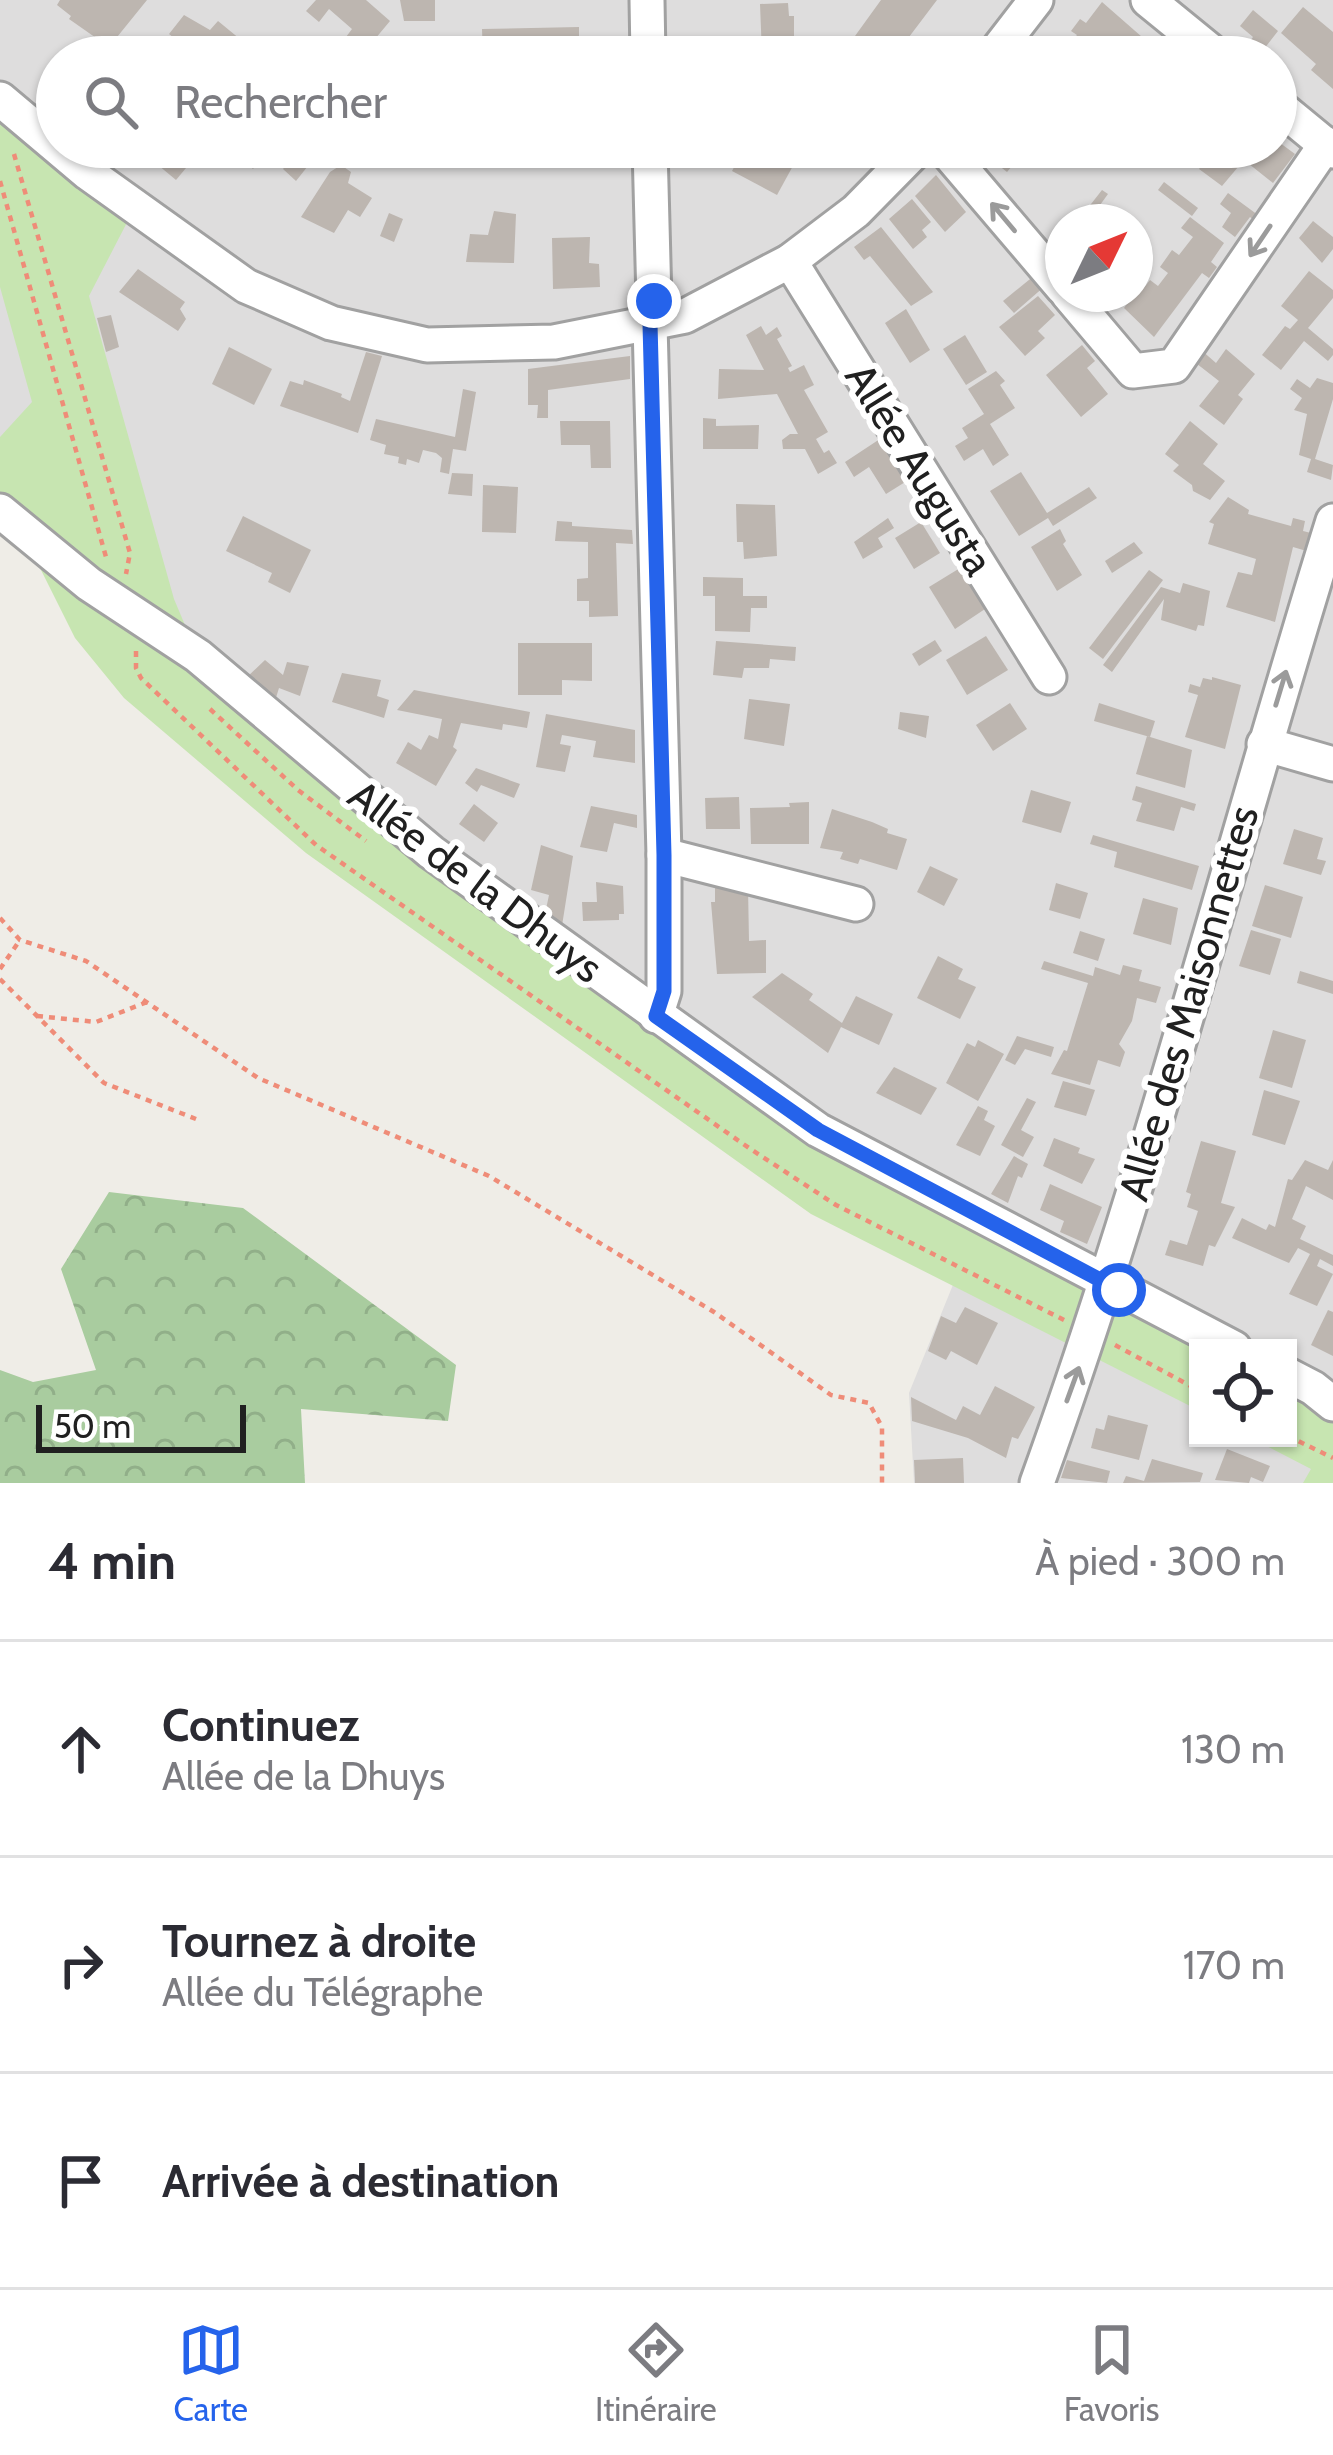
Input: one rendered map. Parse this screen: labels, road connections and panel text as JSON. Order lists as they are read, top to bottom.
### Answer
{
  "streets": {
    "street": ["Allée Augusta", "Allée de la Dhuys", "Allée des Maisonnettes"]
  },
  "crossings": [
    ["Allée de la Dhuys", "Allée des Maisonnettes"]
  ],
  "one_way": ["Allée des Maisonnettes"],
  "scale_bar": "50 m",
  "north": "top right",
  "page": {
    "search": "Rechercher",
    "scale": "50 m",
    "heading": ["4 min", "À pied · 300 m"],
    "list": [
      ["Continuez", "Allée de la Dhuys", "130 m"],
      ["Tournez à droite", "Allée du Télégraphe", "170 m"],
      "Arrivée à destination"
    ],
    "nav": ["Carte", "Itinéraire", "Favoris"]
  }
}
